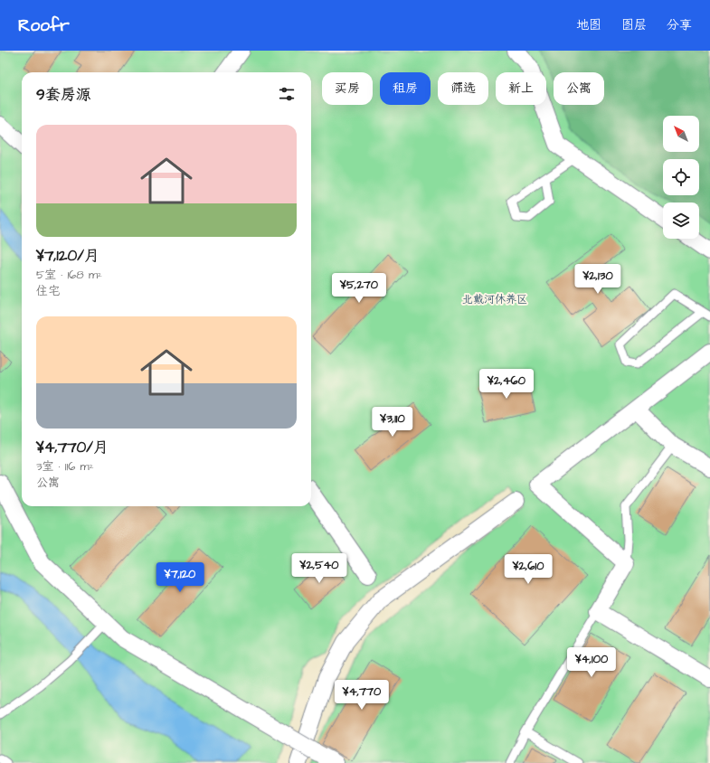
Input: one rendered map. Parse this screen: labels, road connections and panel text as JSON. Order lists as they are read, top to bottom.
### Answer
{
  "parks": ["北戴河休养区"],
  "north": "top left",
  "page": {
    "header": "Roofr",
    "nav": ["地图", "图层", "分享"],
    "chip": [
      "买房",
      "租房",
      "筛选",
      "新上",
      "公寓"
    ],
    "heading": "9套房源",
    "list": [
      {
        "name": "¥7,120/月",
        "note": "5室 · 168 m² · 住宅"
      },
      {
        "name": "¥4,770/月",
        "note": "3室 · 116 m² · 公寓"
      }
    ],
    "price": [
      "¥2,130",
      "¥5,270",
      "¥2,460",
      "¥3,110",
      "¥2,540",
      "¥2,610",
      "¥7,120",
      "¥4,100",
      "¥4,770"
    ]
  }
}
